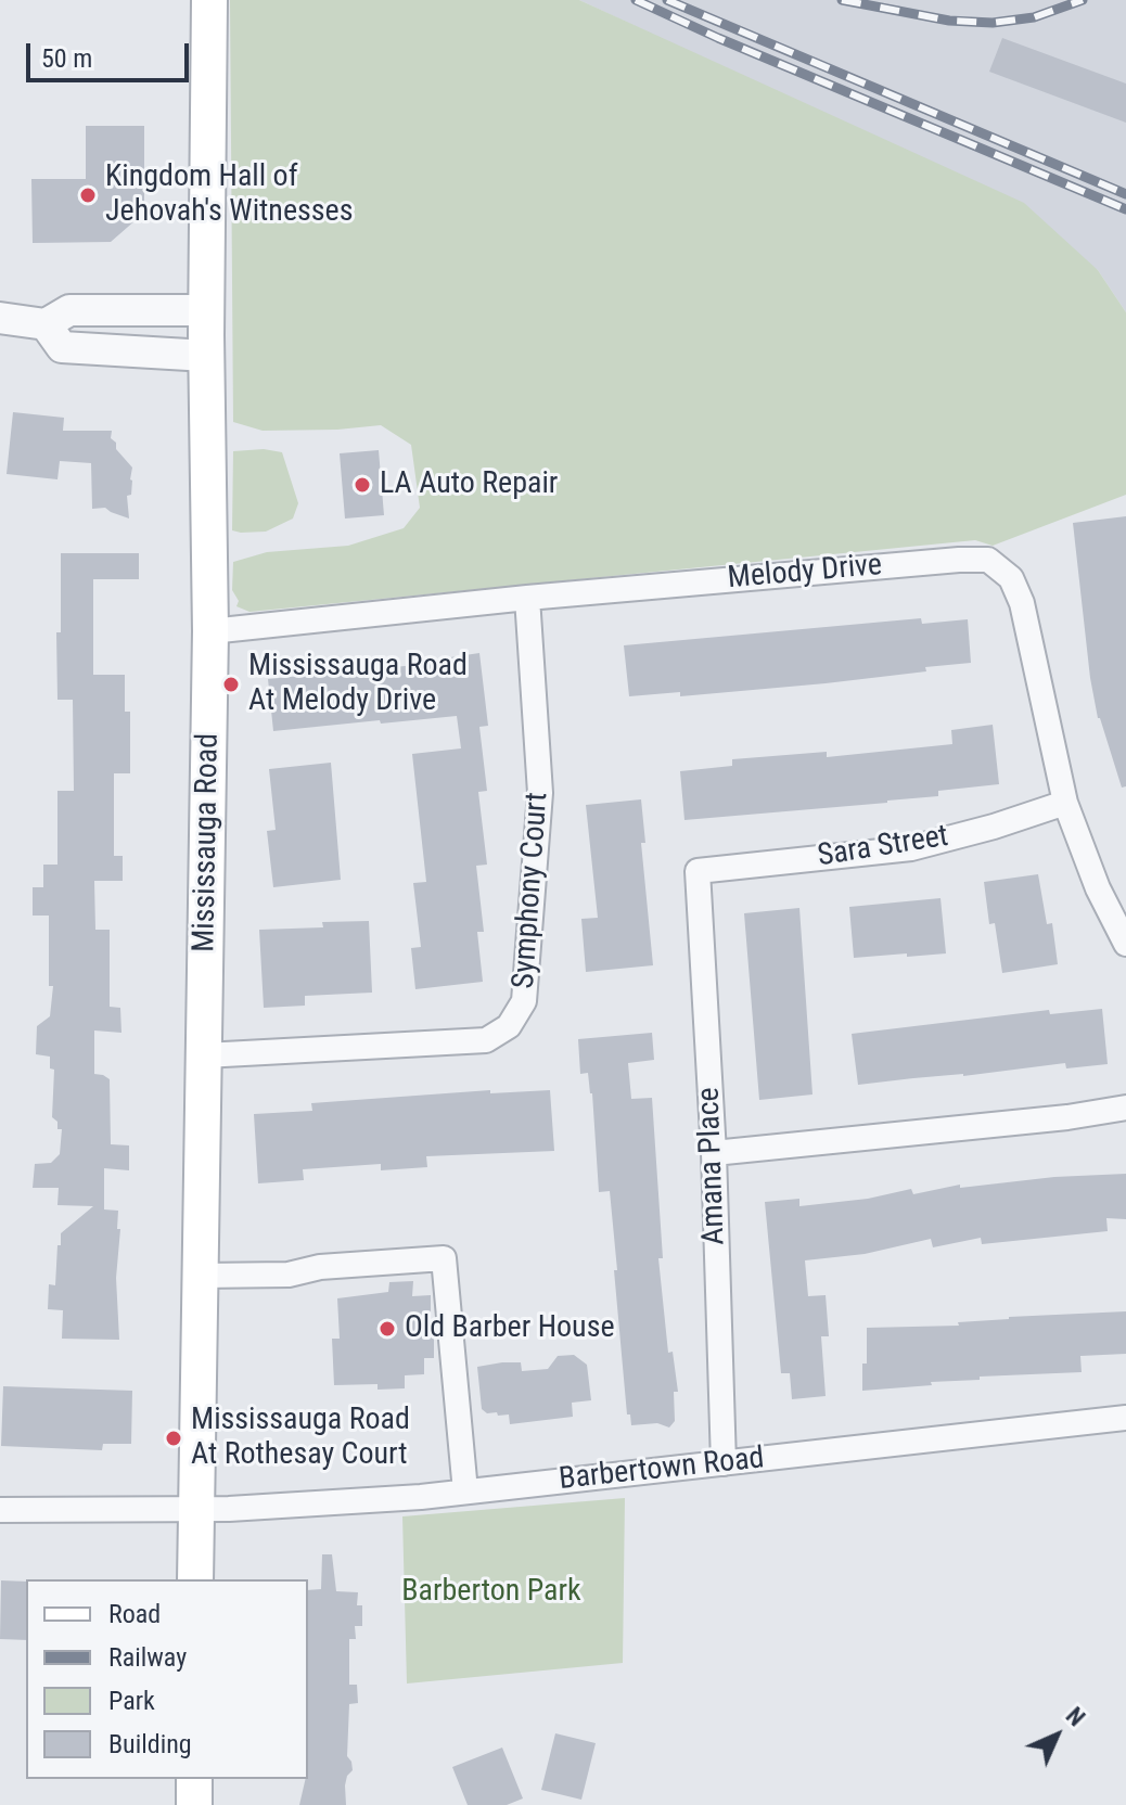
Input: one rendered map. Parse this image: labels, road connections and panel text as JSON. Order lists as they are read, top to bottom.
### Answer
{
  "streets": {
    "main road": ["Mississauga Road"],
    "street": [
      "Melody Drive",
      "Sara Street",
      "Symphony Court",
      "Amana Place",
      "Barbertown Road"
    ]
  },
  "crossings": [
    ["Melody Drive", "Mississauga Road"],
    ["Melody Drive", "Sara Street"],
    ["Melody Drive", "Symphony Court"],
    ["Mississauga Road", "Symphony Court"],
    ["Mississauga Road", "Barbertown Road"],
    ["Sara Street", "Amana Place"],
    ["Amana Place", "Barbertown Road"]
  ],
  "parks": ["Barberton Park"],
  "places": [
    "Kingdom Hall of Jehovah's Witnesses",
    "LA Auto Repair",
    "Mississauga Road At Melody Drive",
    "Old Barber House",
    "Mississauga Road At Rothesay Court"
  ],
  "legend": [
    "Road",
    "Railway",
    "Park",
    "Building"
  ],
  "scale_bar": "50 m",
  "north": "top right"
}
